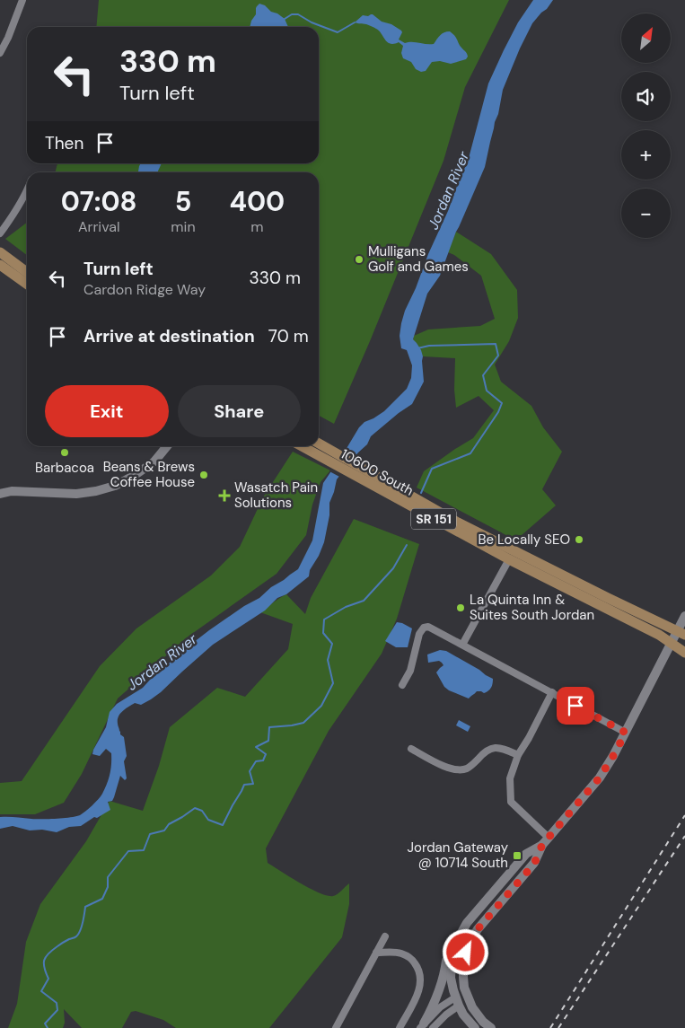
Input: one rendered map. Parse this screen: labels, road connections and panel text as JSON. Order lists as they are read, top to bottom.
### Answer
{
  "streets": {
    "main road": ["10600 South", "SR 151"]
  },
  "water": ["Jordan River"],
  "places": {
    "other": [
      "Mulligans Golf and Games",
      "Barbacoa",
      "Beans & Brews Coffee House",
      "Be Locally SEO",
      "La Quinta Inn & Suites South Jordan"
    ],
    "health": ["Wasatch Pain Solutions"],
    "transit": ["Jordan Gateway @ 10714 South"]
  },
  "north": "top right",
  "page": {
    "map_buttons": ["+", "−"],
    "turn": ["330 m", "Turn left"],
    "then": "Then",
    "eta": [
      "07:08",
      "Arrival",
      "5",
      "min",
      "400",
      "m"
    ],
    "list": [
      {
        "name": "Turn left",
        "note": "Cardon Ridge Way",
        "value": "330 m"
      },
      {
        "name": "Arrive at destination",
        "value": "70 m"
      }
    ],
    "buttons": ["Exit", "Share"]
  }
}
